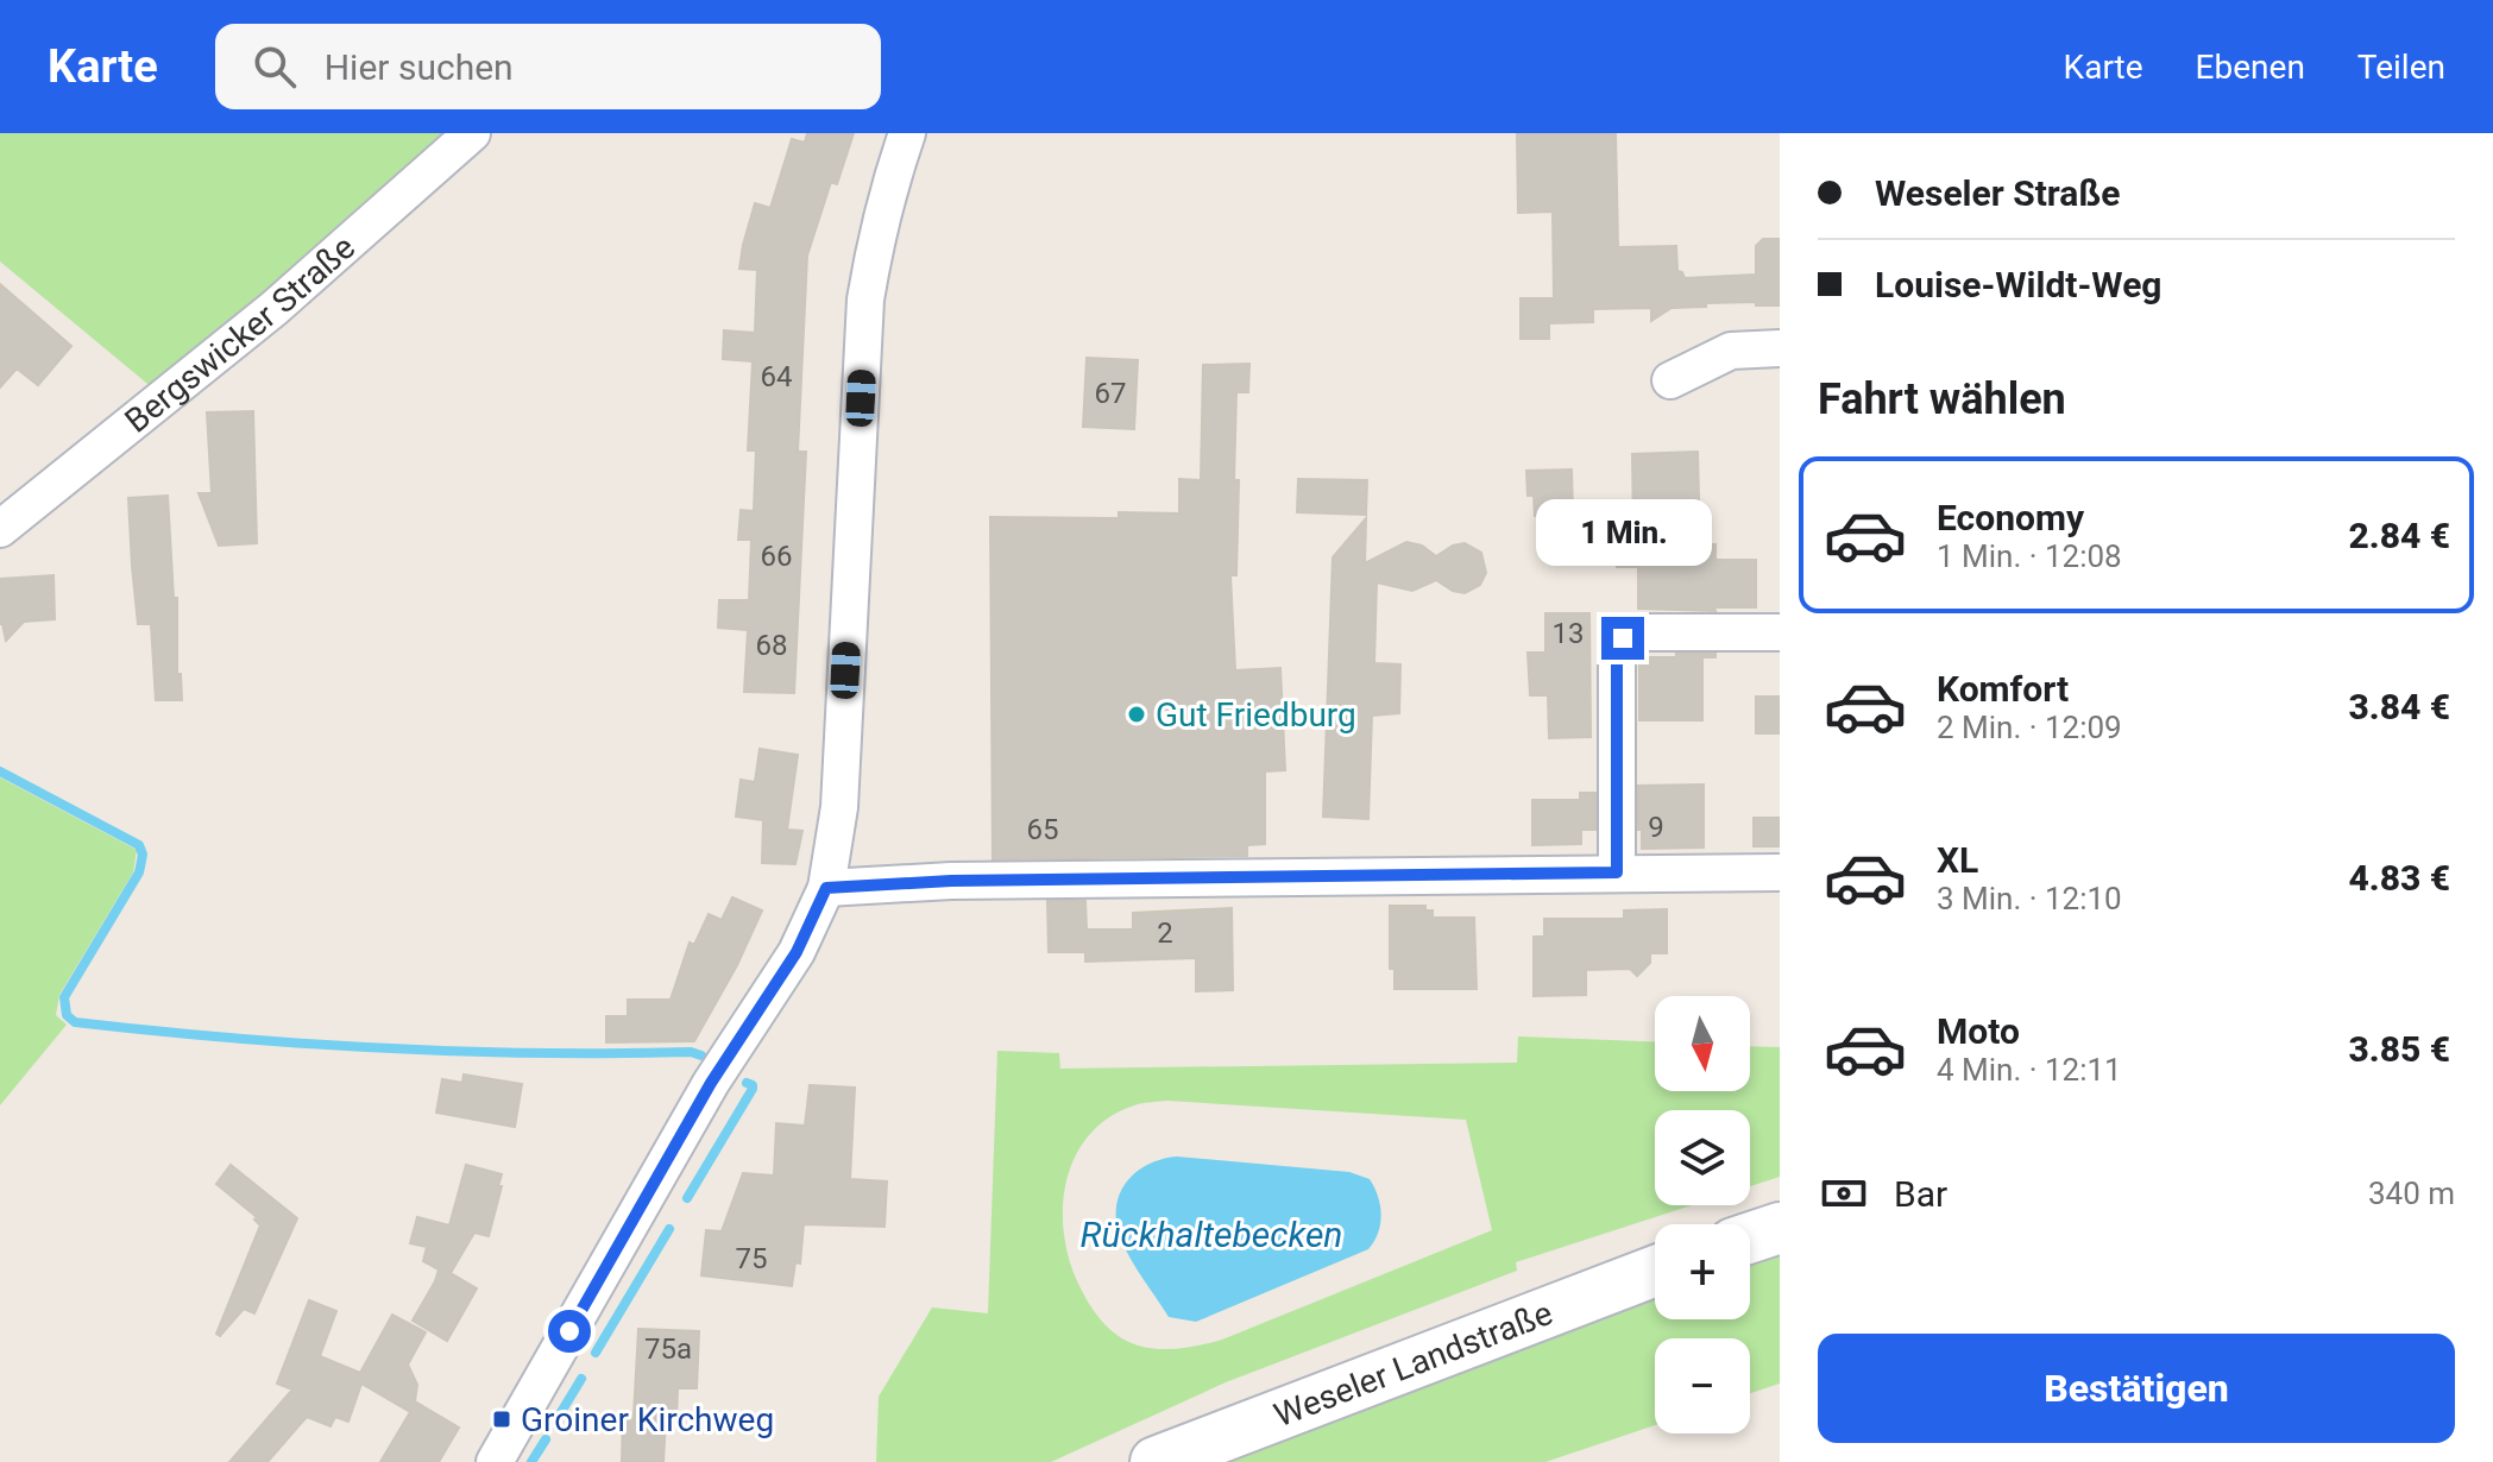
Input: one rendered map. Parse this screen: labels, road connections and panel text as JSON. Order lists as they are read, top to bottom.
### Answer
{
  "streets": {
    "main road": ["Weseler Landstraße"],
    "street": ["Bergswicker Straße"]
  },
  "water": ["Rückhaltebecken"],
  "places": {
    "other": ["Gut Friedburg"],
    "transit": ["Groiner Kirchweg"]
  },
  "house_numbers": [
    "64",
    "67",
    "66",
    "13",
    "68",
    "9",
    "65",
    "2",
    "75",
    "75a"
  ],
  "north": "bottom",
  "page": {
    "header": "Karte",
    "search": "Hier suchen",
    "nav": ["Karte", "Ebenen", "Teilen"],
    "banner": ["Weseler Straße", "Louise-Wildt-Weg"],
    "heading": "Fahrt wählen",
    "list": [
      {
        "name": "Economy",
        "note": "1 Min. · 12:08",
        "value": "2.84 €"
      },
      {
        "name": "Komfort",
        "note": "2 Min. · 12:09",
        "value": "3.84 €"
      },
      {
        "name": "XL",
        "note": "3 Min. · 12:10",
        "value": "4.83 €"
      },
      {
        "name": "Moto",
        "note": "4 Min. · 12:11",
        "value": "3.85 €"
      }
    ],
    "bubble": "1 Min.",
    "map_buttons": ["+", "−"],
    "pay": ["Bar", "340 m"],
    "buttons": "Bestätigen"
  }
}
